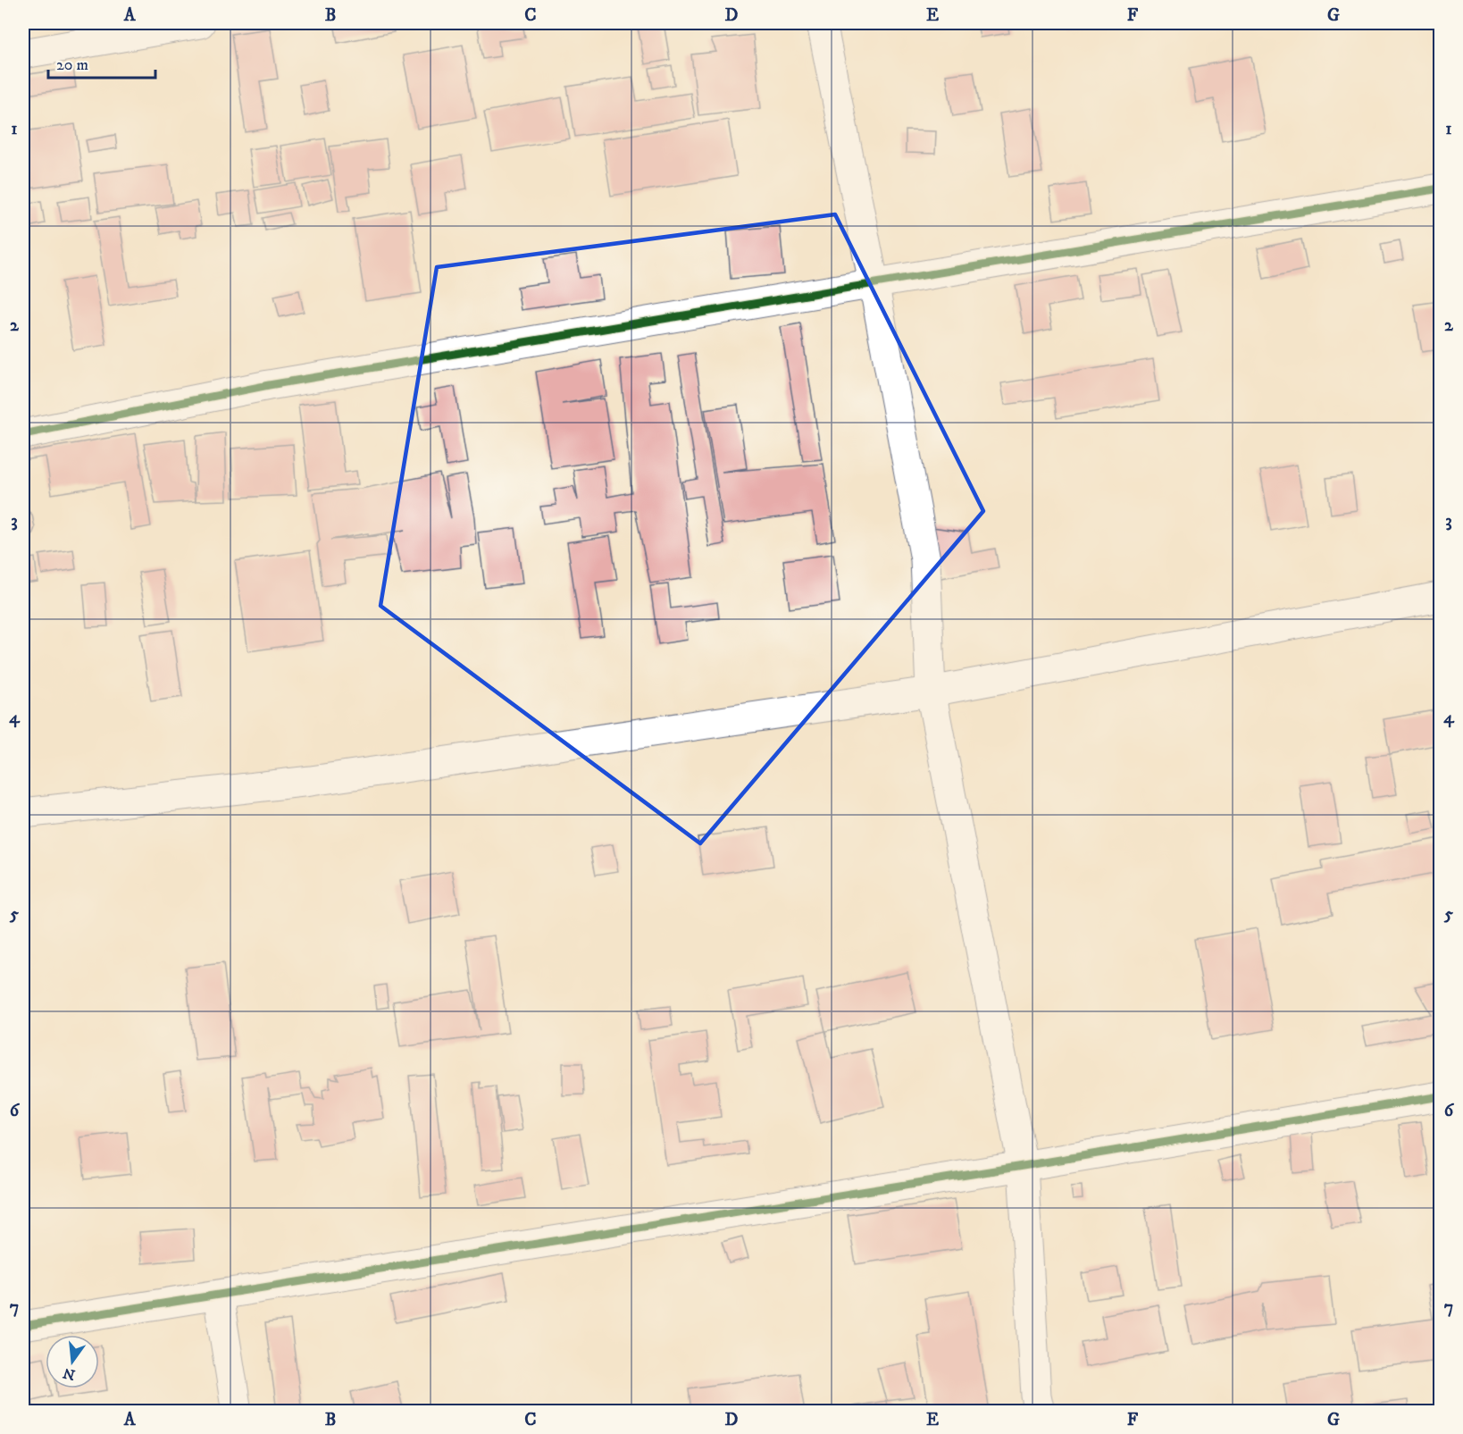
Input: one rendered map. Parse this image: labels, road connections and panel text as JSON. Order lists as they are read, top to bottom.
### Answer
{
  "scale_bar": "20 m",
  "north": "bottom",
  "grid": {
    "columns": [
      "A",
      "B",
      "C",
      "D",
      "E",
      "F",
      "G"
    ],
    "rows": [
      "1",
      "2",
      "3",
      "4",
      "5",
      "6",
      "7"
    ]
  }
}
